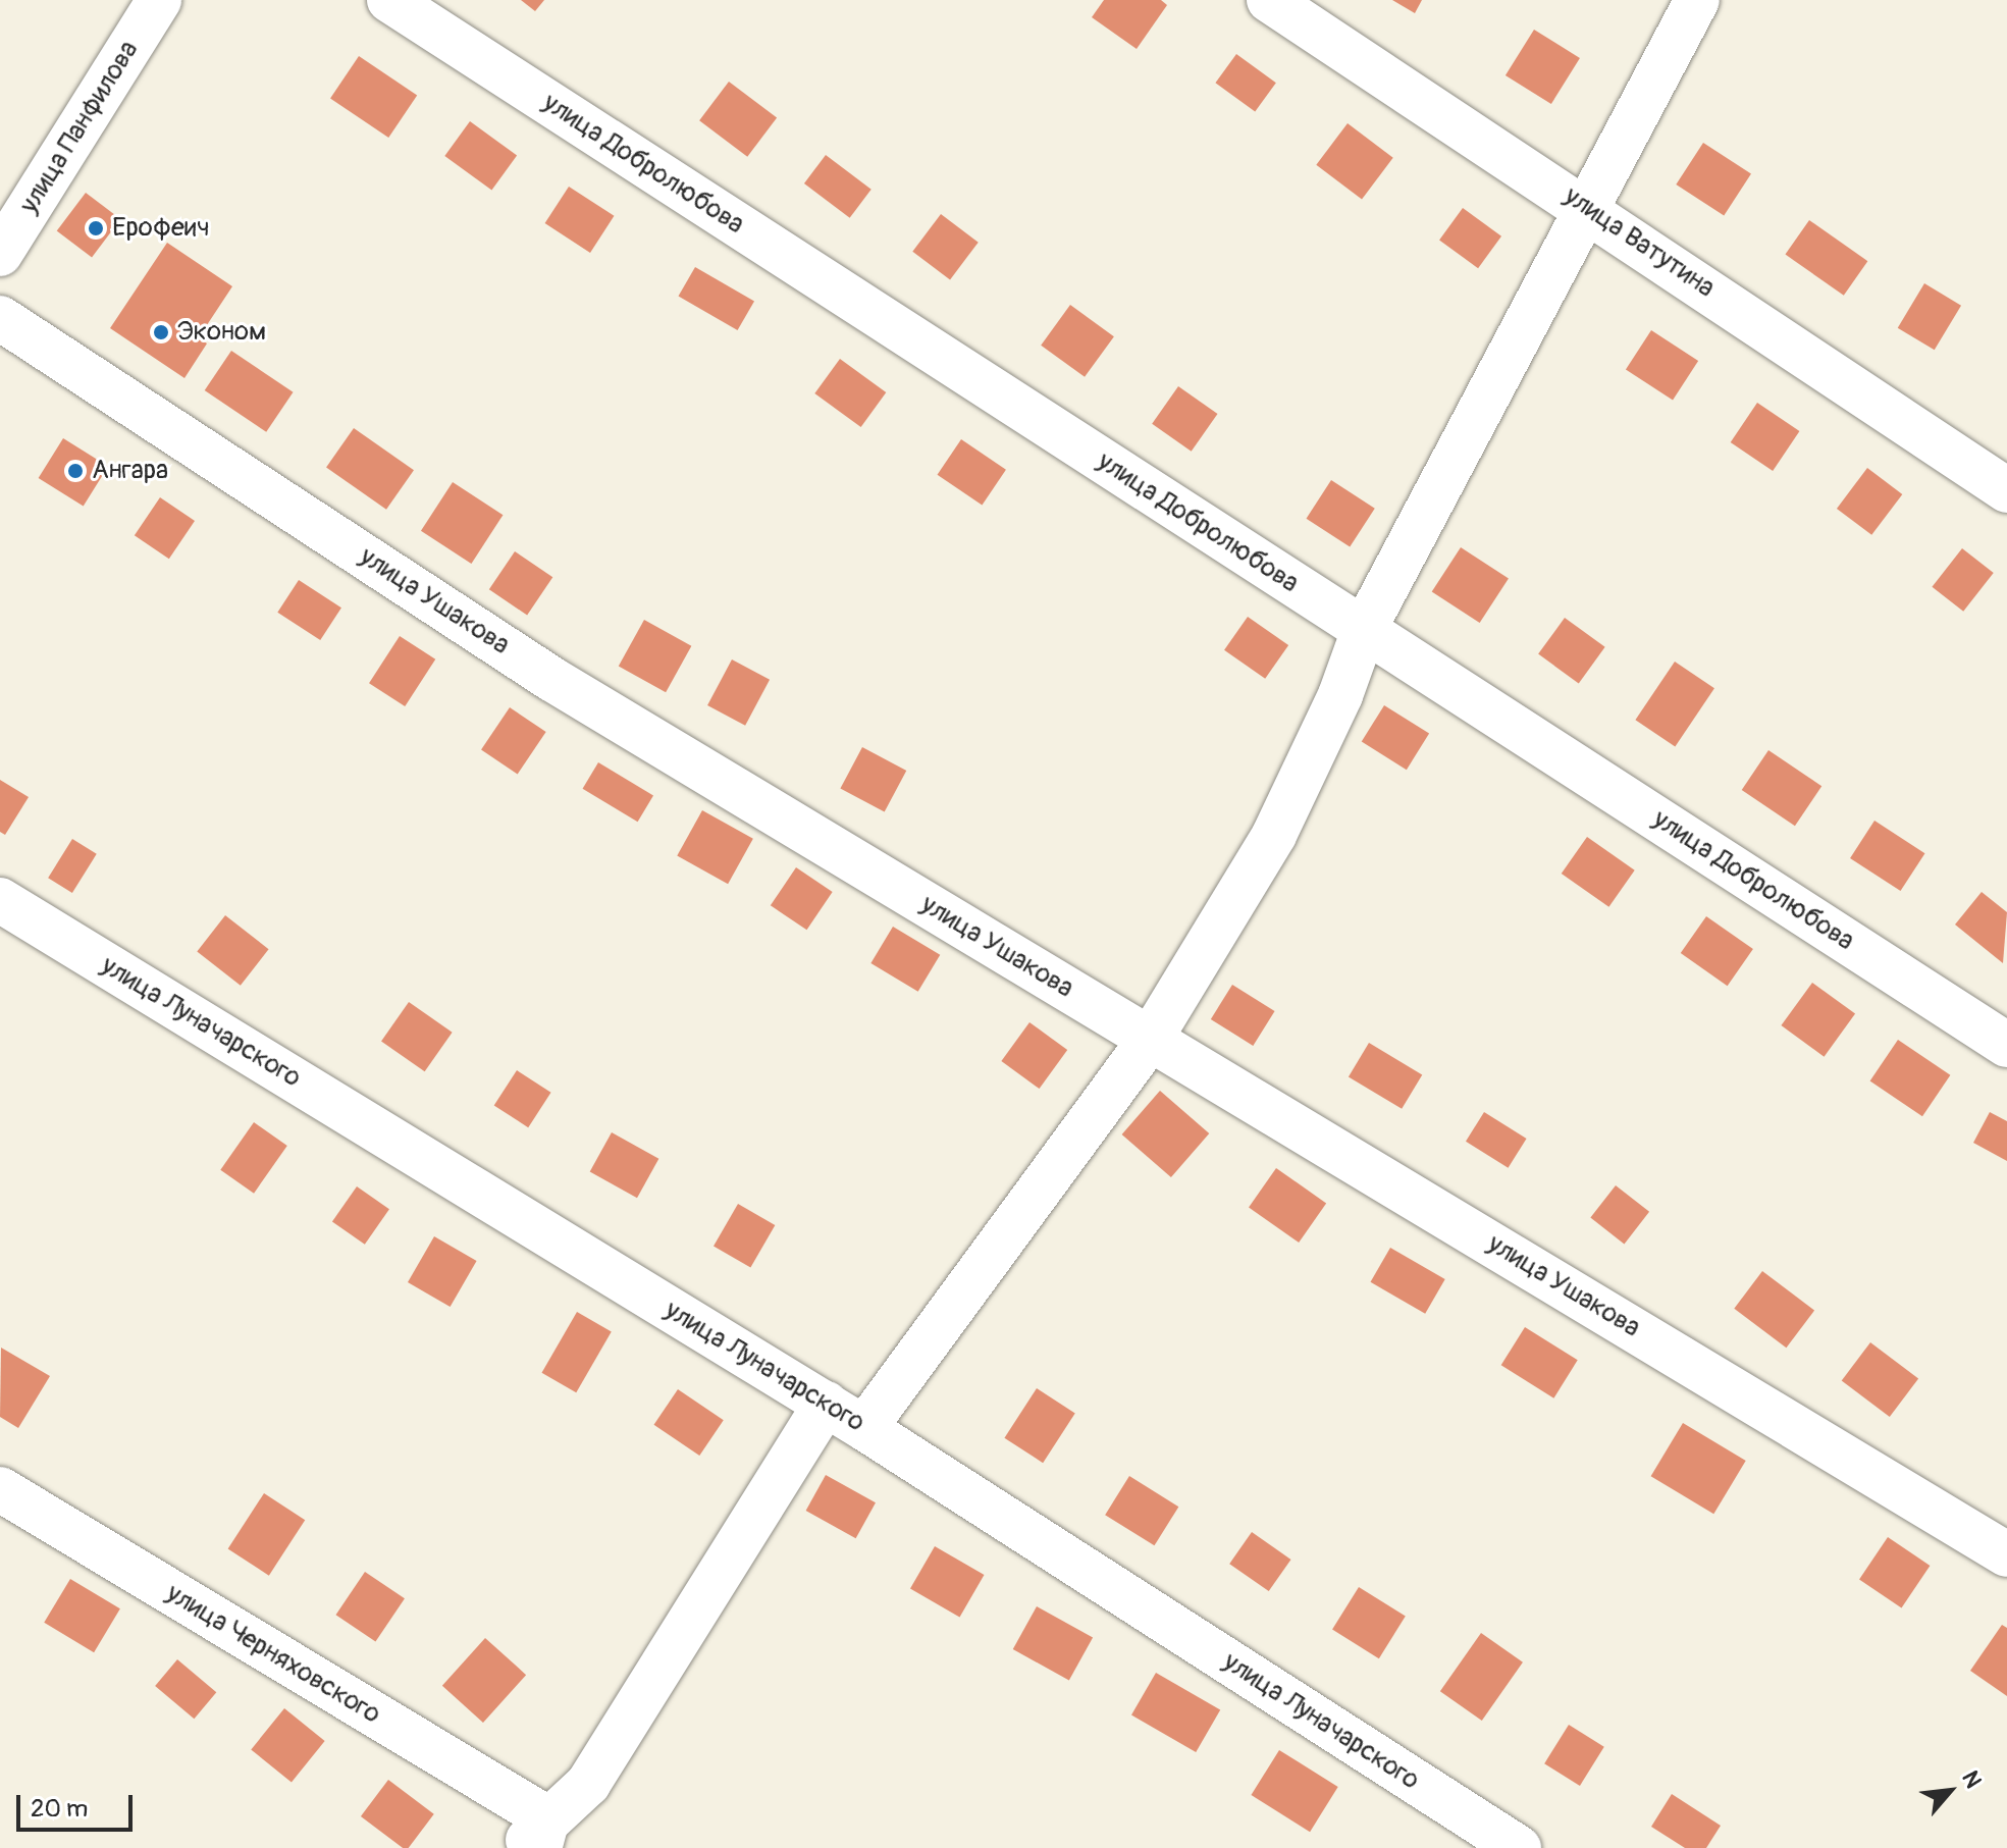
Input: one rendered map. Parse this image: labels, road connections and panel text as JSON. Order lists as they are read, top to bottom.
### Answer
{
  "streets": {
    "street": [
      "улица Панфилова",
      "улица Добролюбова",
      "улица Ватутина",
      "улица Ушакова",
      "улица Луначарского",
      "улица Черняховского"
    ]
  },
  "places": ["Ерофеич", "Эконом", "Ангара"],
  "scale_bar": "20 m",
  "north": "top right"
}
